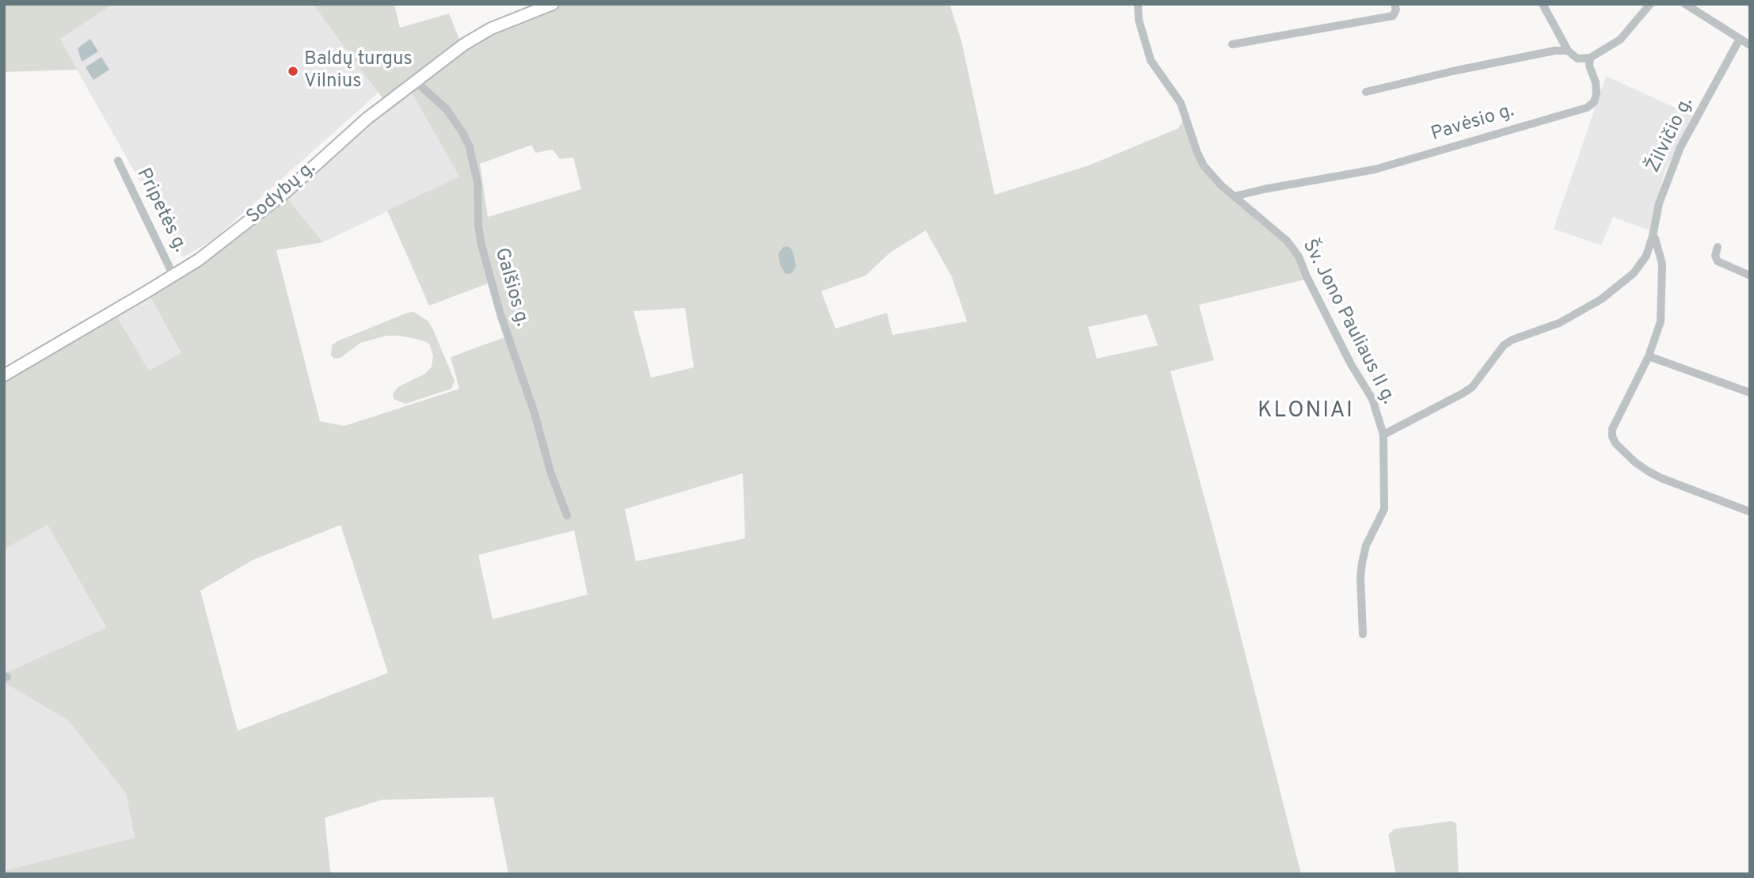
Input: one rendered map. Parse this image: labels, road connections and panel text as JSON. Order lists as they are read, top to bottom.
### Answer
{
  "streets": {
    "main road": ["Sodybų g."],
    "street": [
      "Pavėsio g.",
      "Žilvičio g.",
      "Pripetės g.",
      "Galšios g.",
      "Šv. Jono Pauliaus II g."
    ]
  },
  "crossings": [
    ["Pavėsio g.", "Šv. Jono Pauliaus II g."],
    ["Žilvičio g.", "Šv. Jono Pauliaus II g."],
    ["Sodybų g.", "Pripetės g."],
    ["Sodybų g.", "Galšios g."]
  ],
  "districts": ["KLONIAI"],
  "places": ["Baldų turgus Vilnius"]
}
